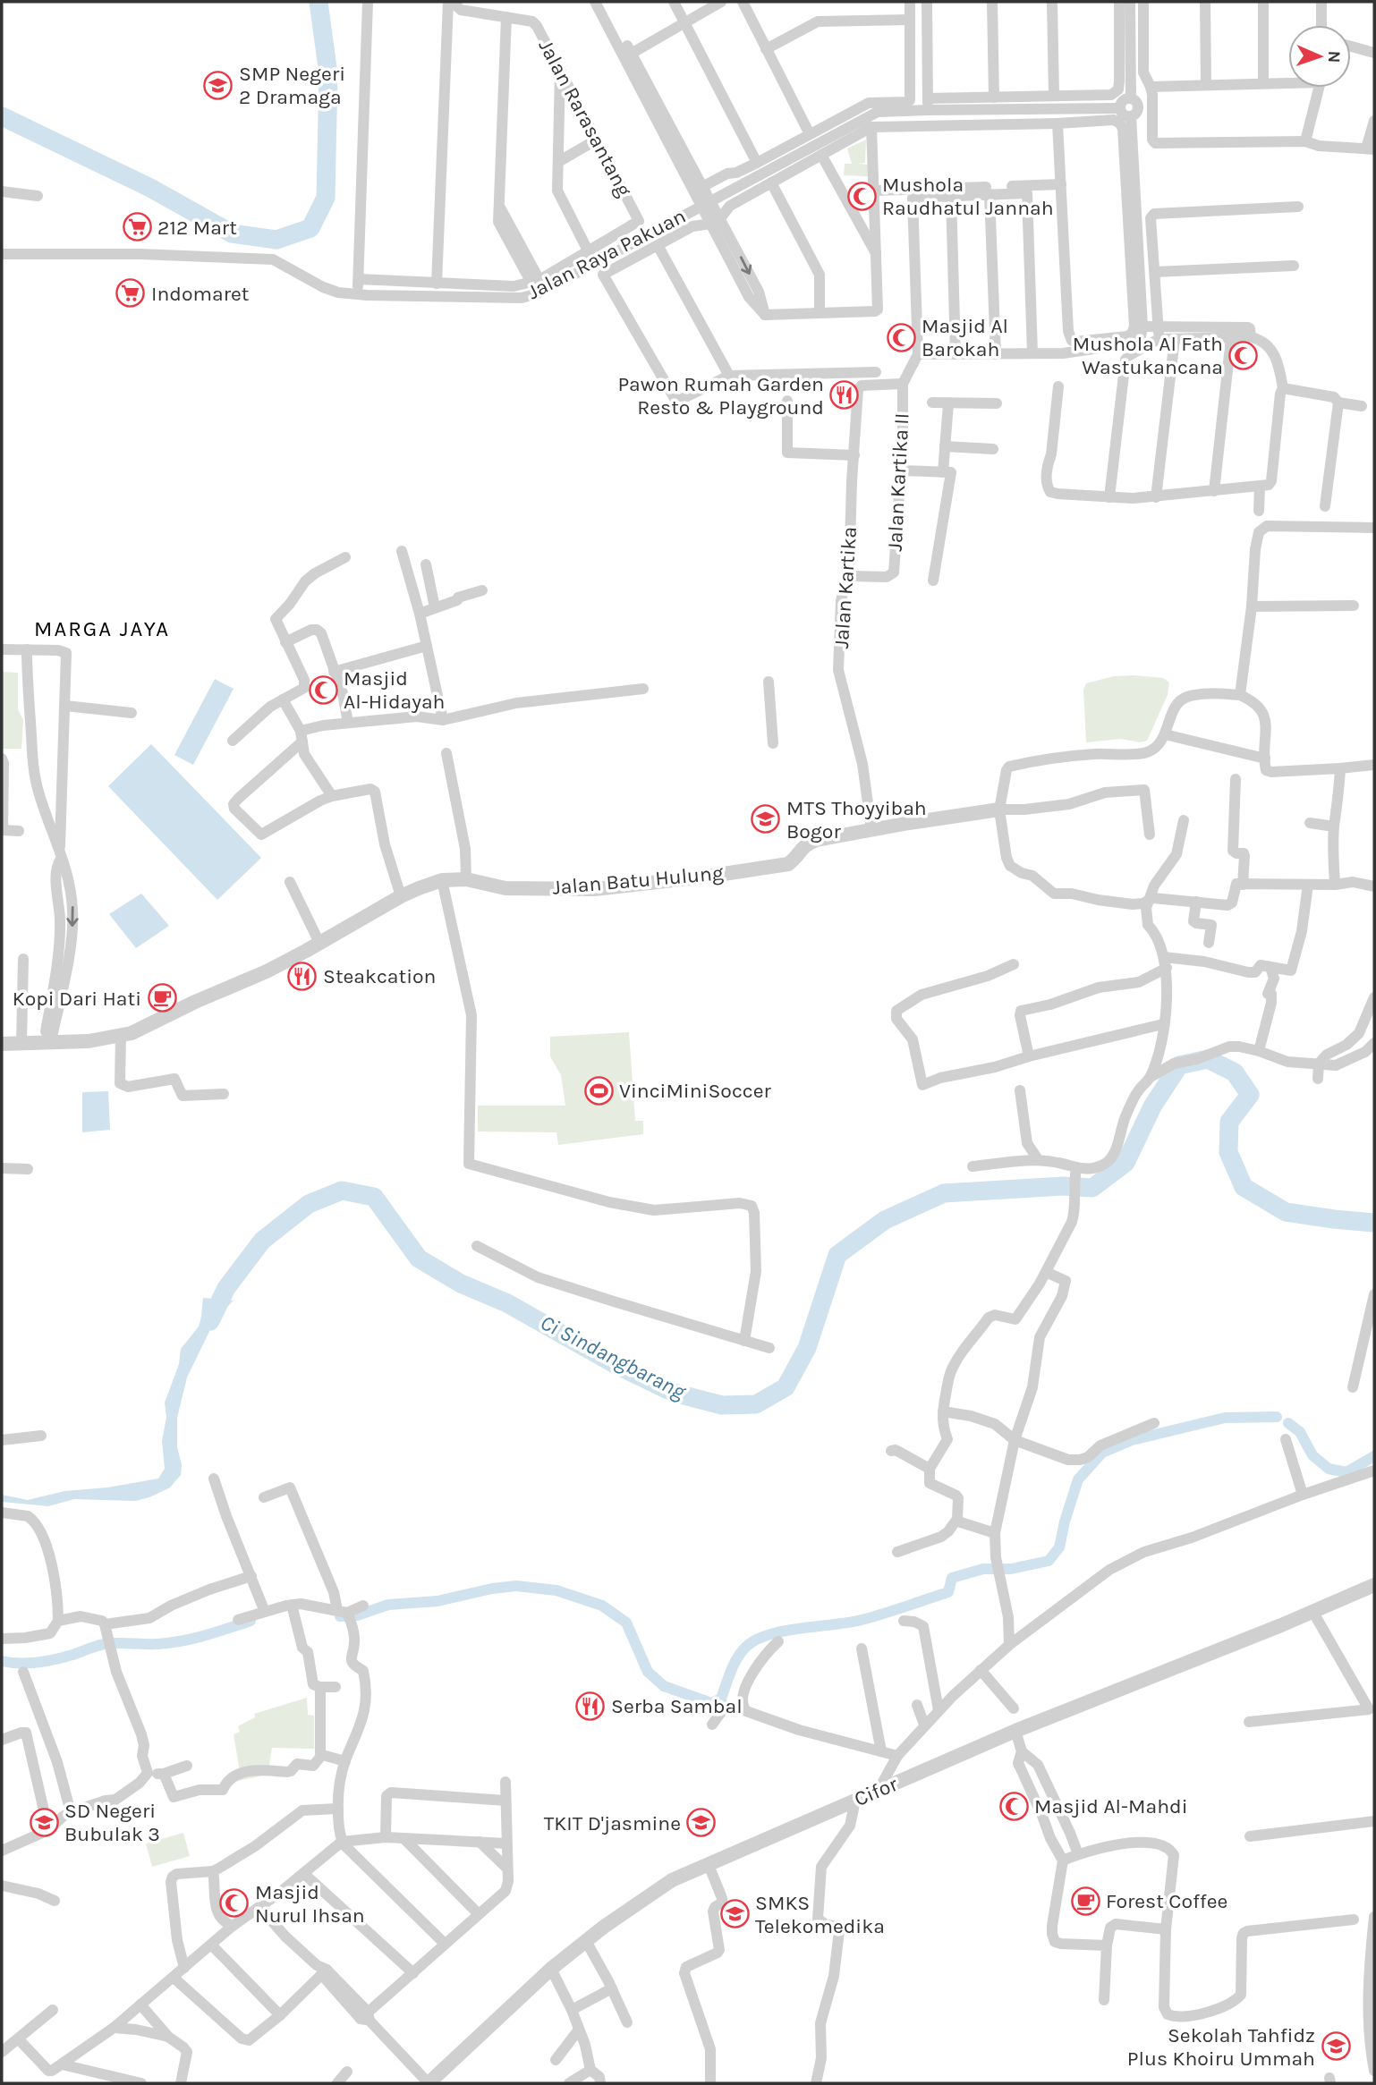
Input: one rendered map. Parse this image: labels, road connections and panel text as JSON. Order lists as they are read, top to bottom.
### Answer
{
  "streets": {
    "street": [
      "Jalan Rarasantang",
      "Jalan Raya Pakuan",
      "Jalan Kartika II",
      "Jalan Kartika",
      "Jalan Batu Hulung",
      "Cifor"
    ]
  },
  "crossings": [
    ["Jalan Kartika II", "Jalan Kartika"],
    ["Jalan Kartika", "Jalan Batu Hulung"]
  ],
  "districts": ["MARGA JAYA"],
  "water": ["Ci Sindangbarang"],
  "places": {
    "school or university": [
      "SMP Negeri 2 Dramaga",
      "MTS Thoyyibah Bogor",
      "SD Negeri Bubulak 3",
      "TKIT D'jasmine",
      "SMKS Telekomedika",
      "Sekolah Tahfidz Plus Khoiru Ummah"
    ],
    "mosque": [
      "Mushola Raudhatul Jannah",
      "Masjid Al Barokah",
      "Mushola Al Fath Wastukancana",
      "Masjid Al-Hidayah",
      "Masjid Al-Mahdi",
      "Masjid Nurul Ihsan"
    ],
    "supermarket": ["212 Mart", "Indomaret"],
    "restaurant": ["Pawon Rumah Garden Resto & Playground", "Steakcation", "Serba Sambal"],
    "cafe": ["Kopi Dari Hati", "Forest Coffee"],
    "sports": ["VinciMiniSoccer"]
  },
  "north": "right"
}
